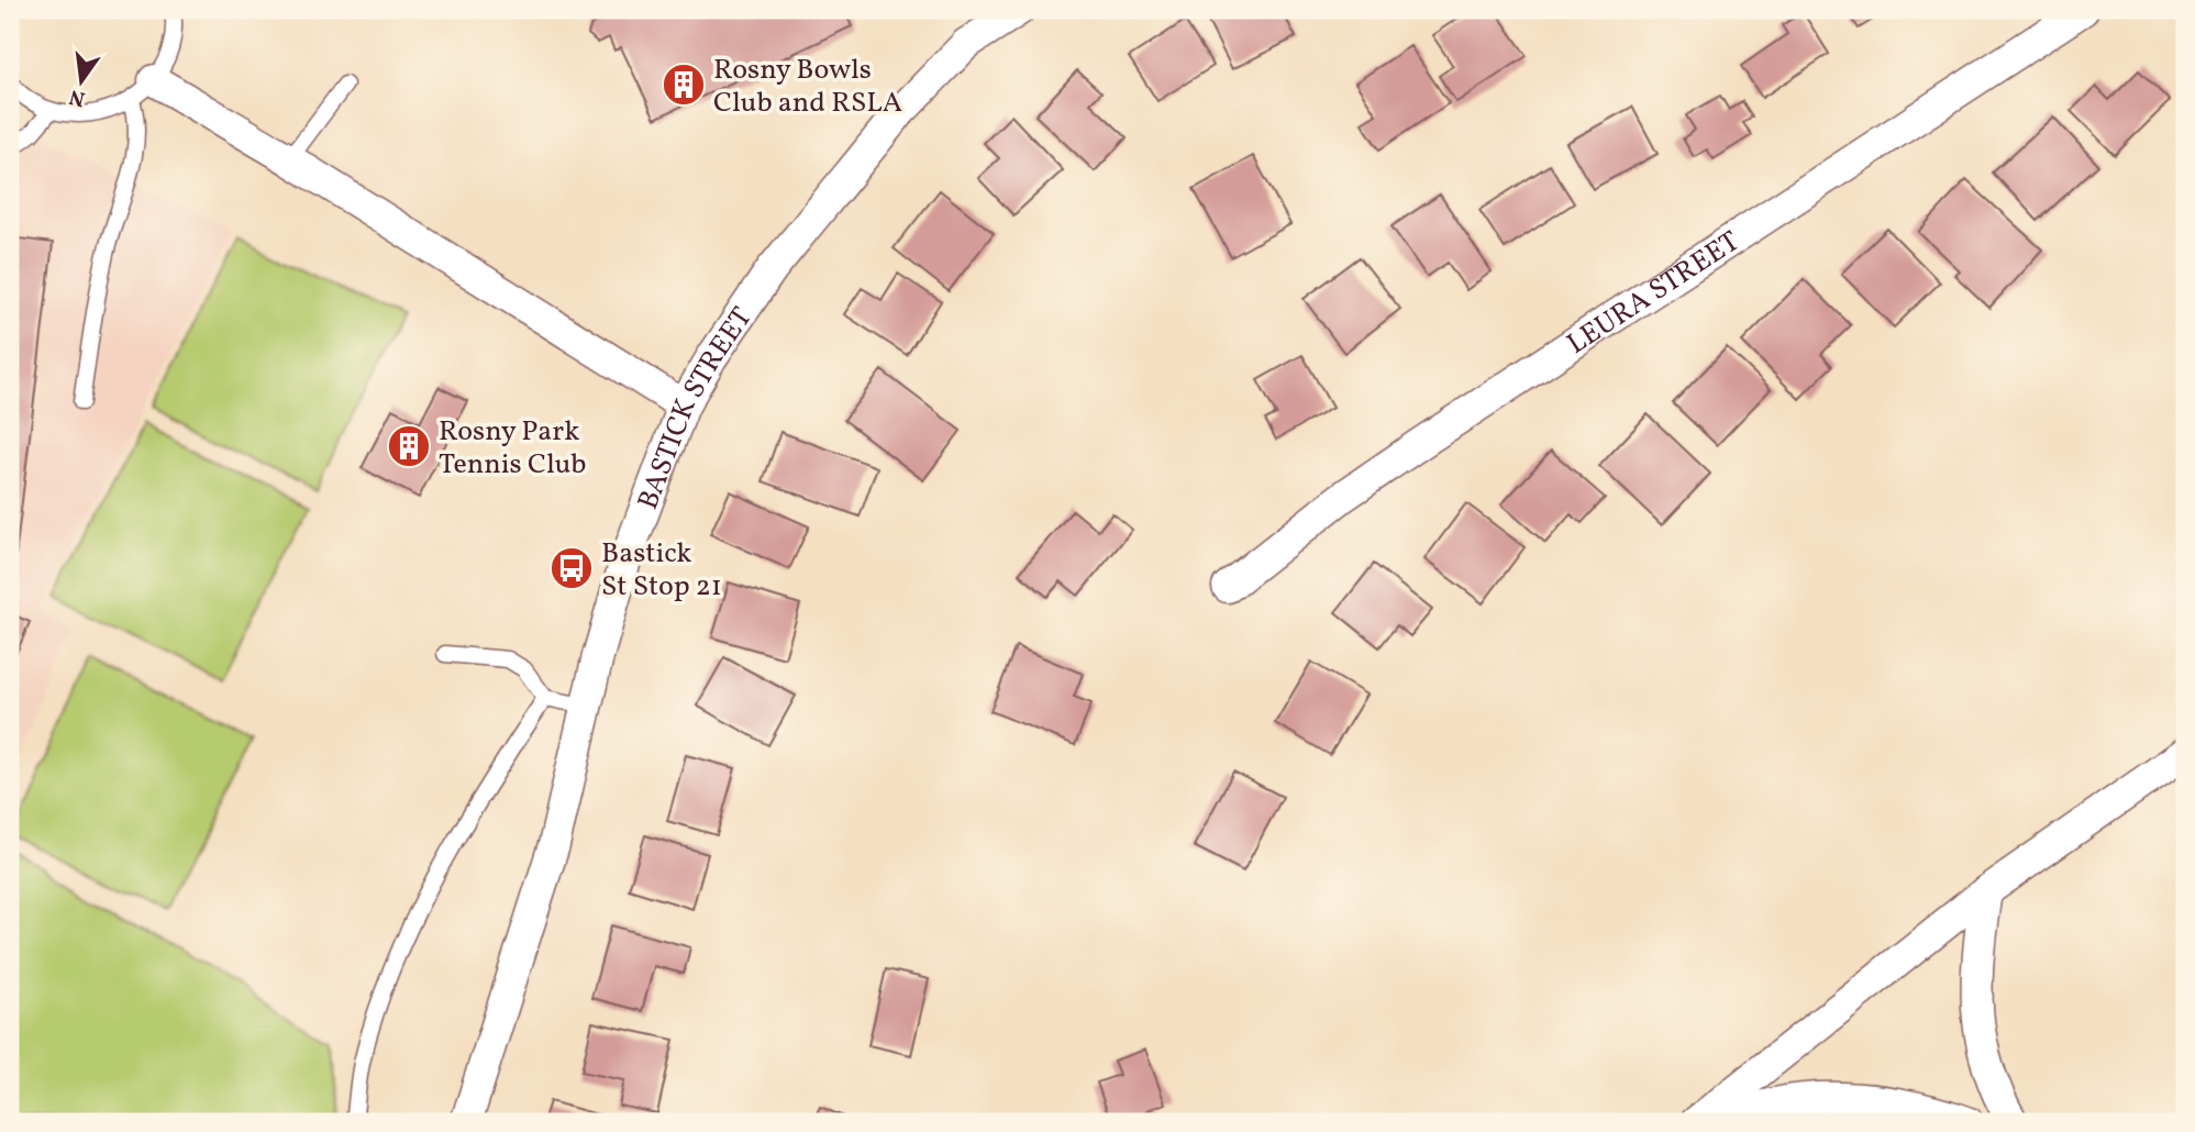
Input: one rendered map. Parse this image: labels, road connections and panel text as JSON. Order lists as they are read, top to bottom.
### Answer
{
  "streets": {
    "street": ["LEURA STREET", "BASTICK STREET"]
  },
  "places": {
    "building": ["Rosny Bowls Club and RSLA", "Rosny Park Tennis Club"],
    "bus stop": ["Bastick St Stop 21"]
  },
  "north": "bottom"
}
